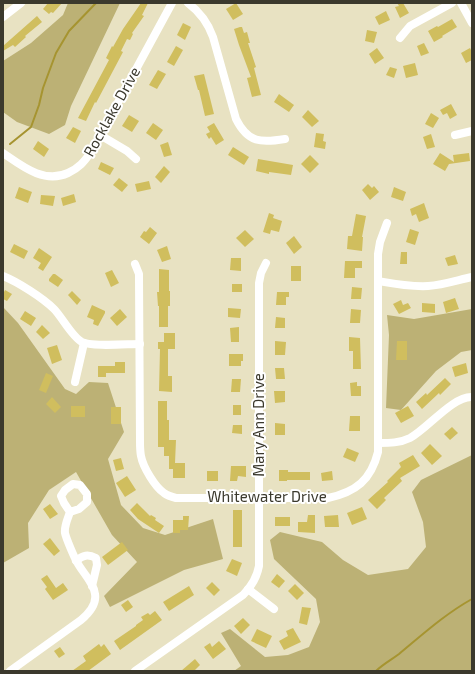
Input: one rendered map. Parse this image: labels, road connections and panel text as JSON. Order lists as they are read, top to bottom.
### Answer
{
  "streets": {
    "street": ["Rocklake Drive", "Mary Ann Drive", "Whitewater Drive"]
  },
  "crossings": [
    ["Mary Ann Drive", "Whitewater Drive"]
  ]
}
